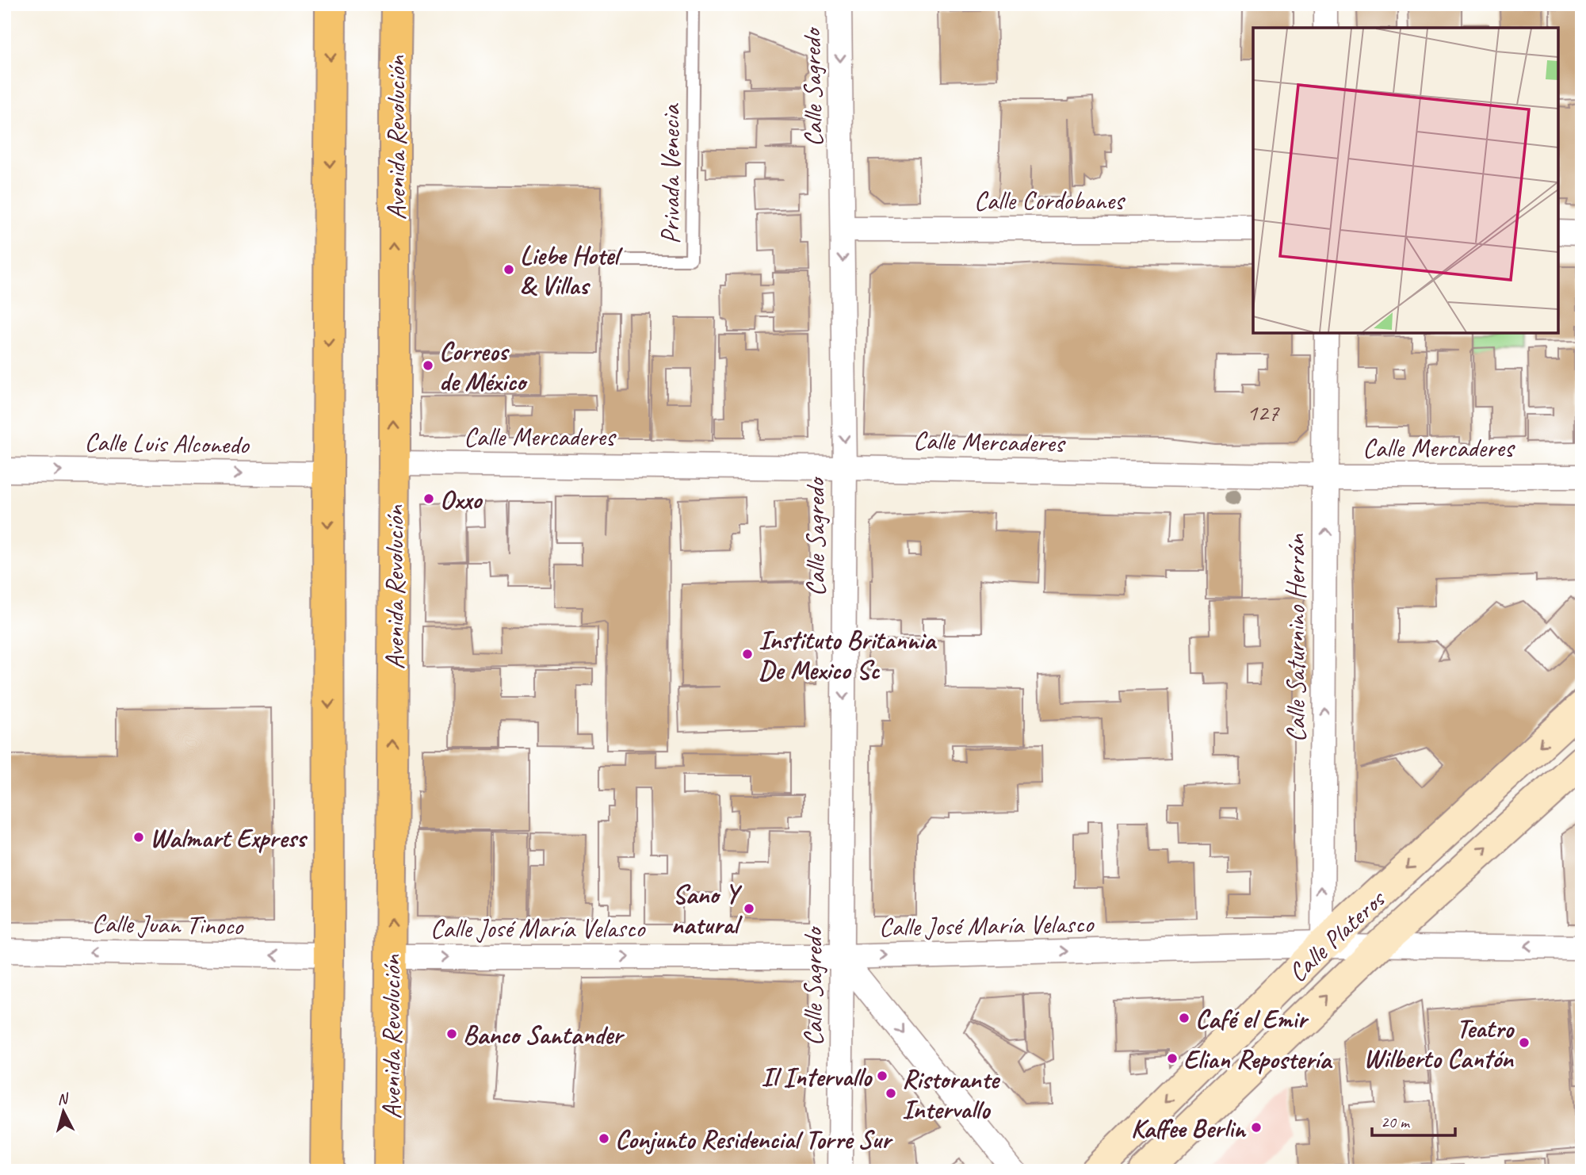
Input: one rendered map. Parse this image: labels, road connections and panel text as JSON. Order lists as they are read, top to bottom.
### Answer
{
  "streets": {
    "main road": ["Avenida Revolución"],
    "street": [
      "Calle Sagredo",
      "Calle Cordobanes",
      "Calle Mercaderes",
      "Calle Luis Alconedo",
      "Calle Saturnino Herrán",
      "Calle Juan Tinoco",
      "Calle José María Velasco",
      "Calle Plateros"
    ],
    "lane": ["Privada Venecia"]
  },
  "crossings": [
    ["Calle Sagredo", "Calle Cordobanes"],
    ["Calle Sagredo", "Calle Mercaderes"],
    ["Calle Sagredo", "Calle José María Velasco"],
    ["Avenida Revolución", "Calle Mercaderes"],
    ["Avenida Revolución", "Calle José María Velasco"],
    ["Calle Mercaderes", "Calle Saturnino Herrán"],
    ["Calle Saturnino Herrán", "Calle José María Velasco"],
    ["Calle Saturnino Herrán", "Calle Plateros"],
    ["Calle José María Velasco", "Calle Plateros"]
  ],
  "one_way": [
    "Calle Sagredo",
    "Calle Luis Alconedo",
    "Calle Saturnino Herrán",
    "Calle Juan Tinoco"
  ],
  "places": [
    "Liebe Hotel & Villas",
    "Correos de México",
    "Oxxo",
    "Instituto Britannia De Mexico Sc",
    "Walmart Express",
    "Sano Y natural",
    "Café el Emir",
    "Banco Santander",
    "Teatro Wilberto Cantón",
    "Elian Repostería",
    "Il Intervallo",
    "Ristorante Intervallo",
    "Kaffee Berlin",
    "Conjunto Residencial Torre Sur"
  ],
  "house_numbers": ["127"],
  "scale_bar": "20 m",
  "north": "top"
}
